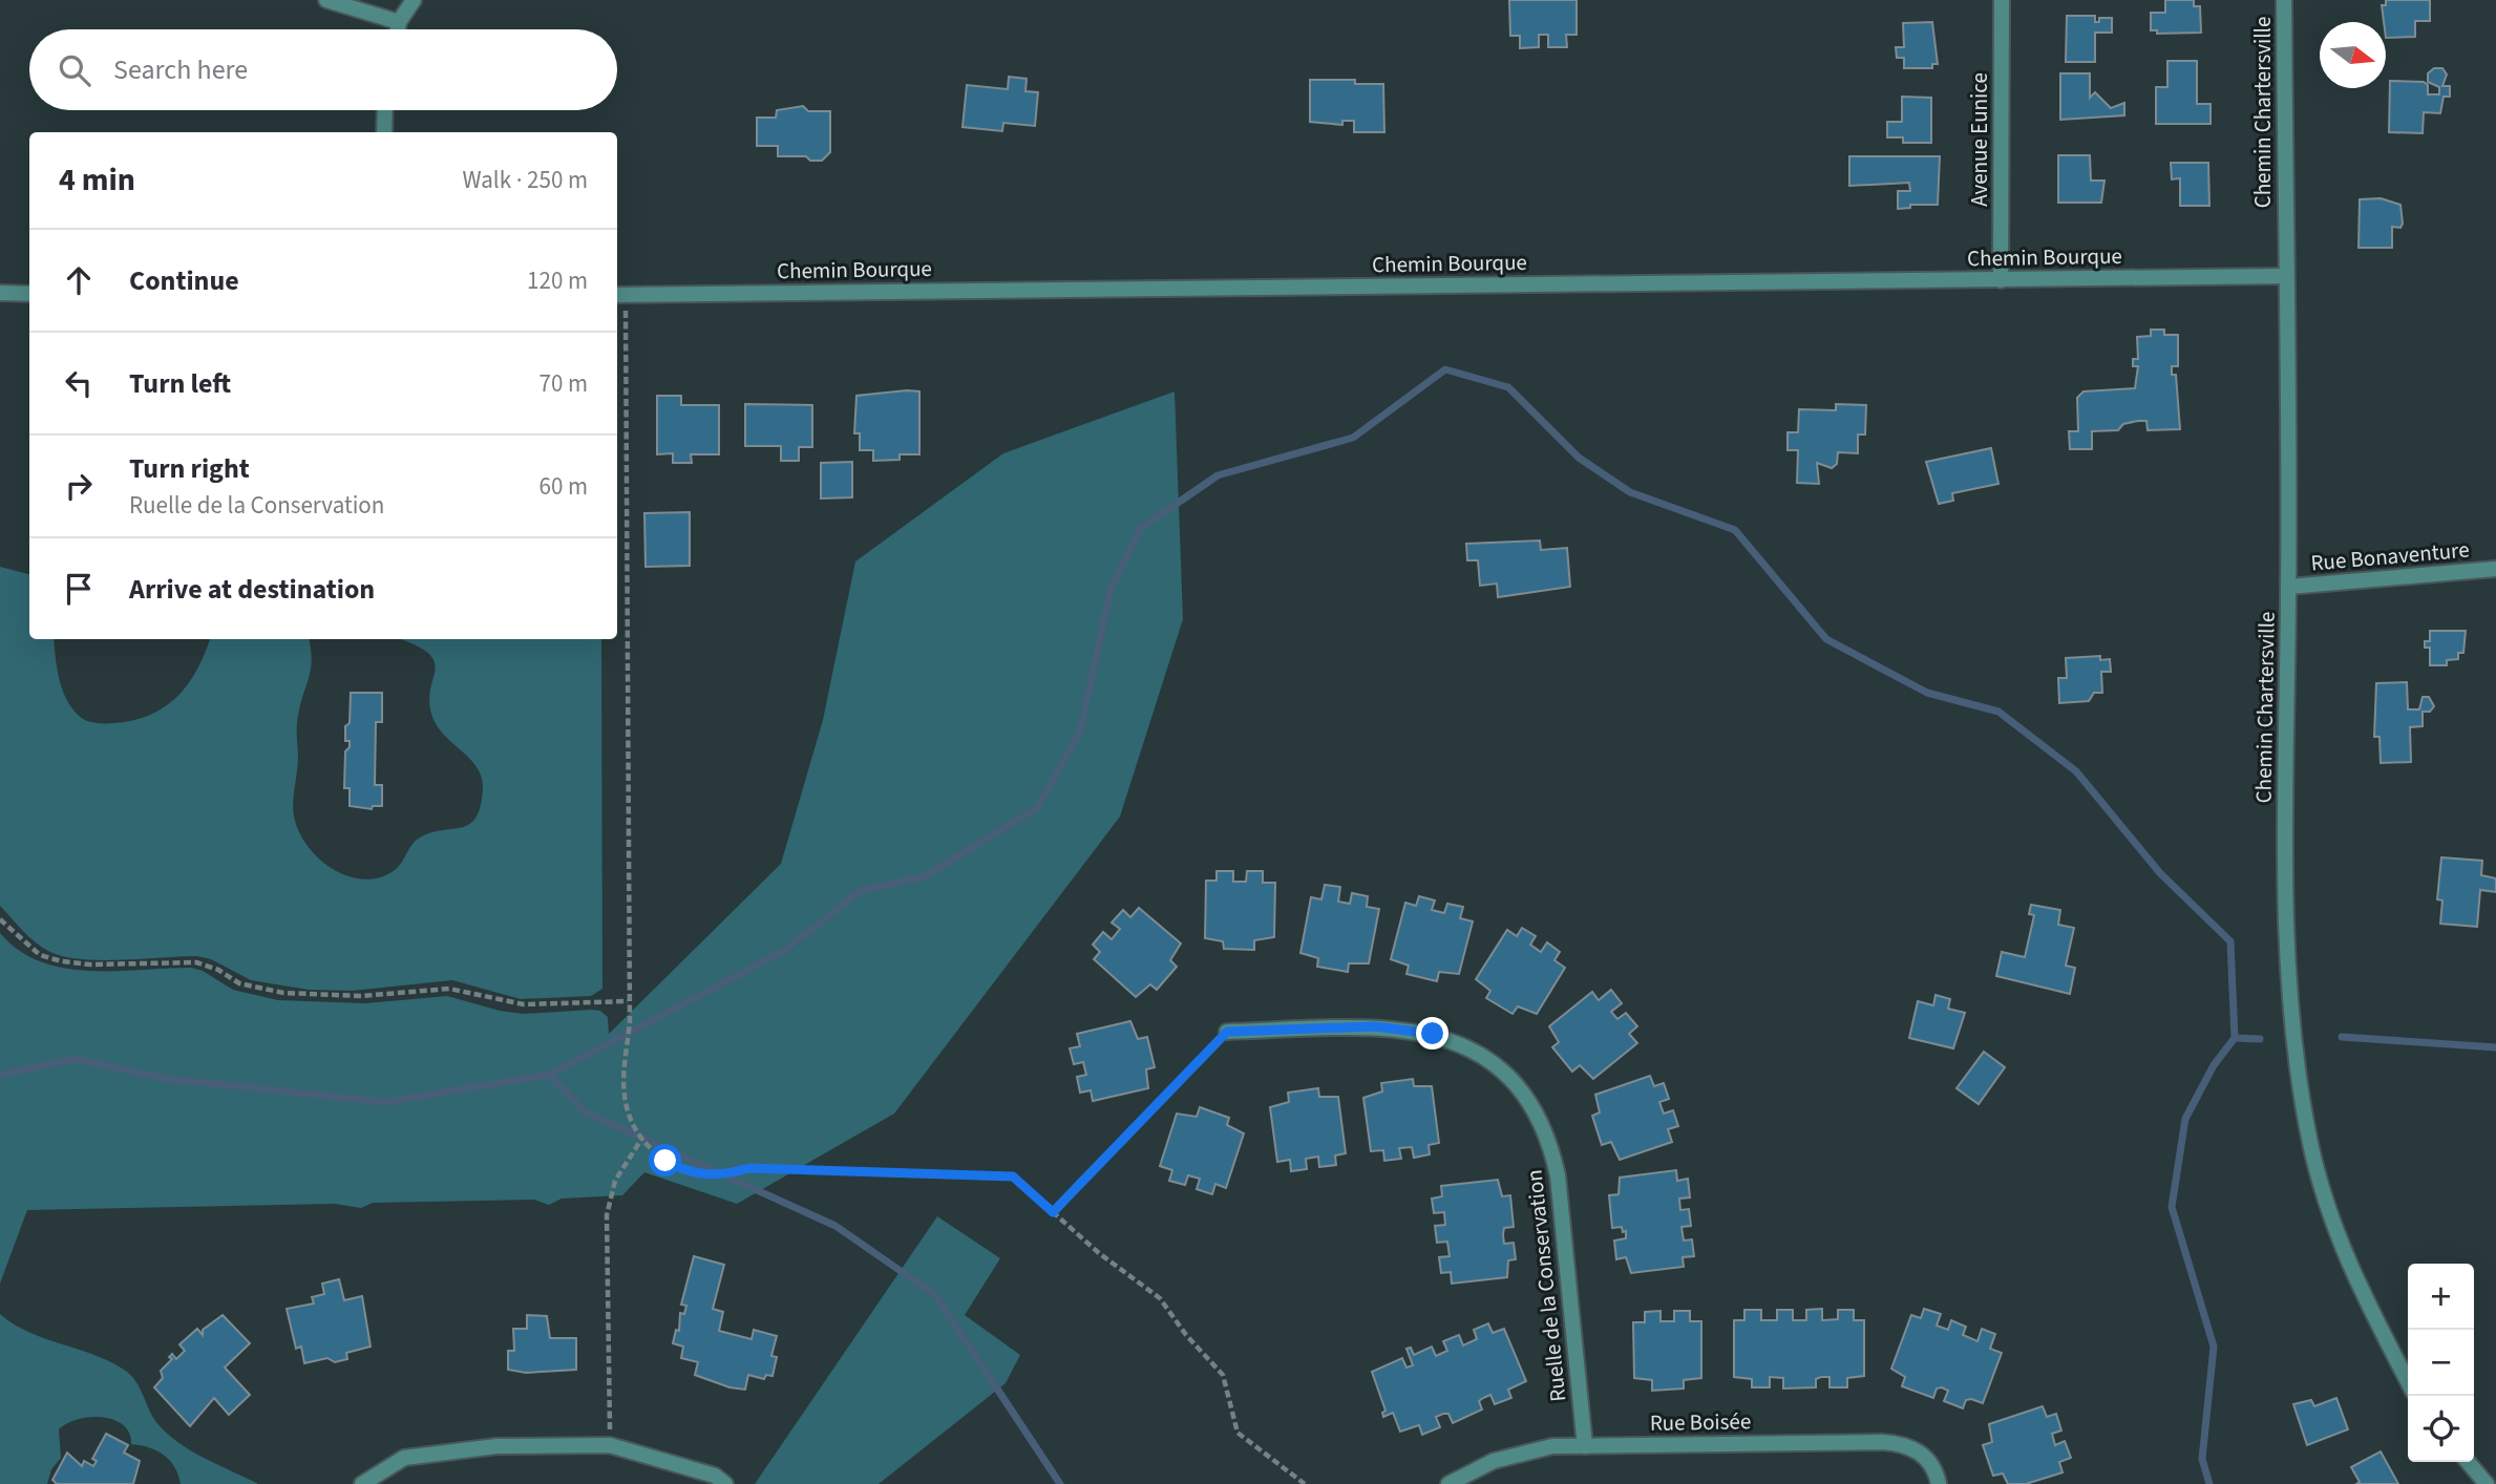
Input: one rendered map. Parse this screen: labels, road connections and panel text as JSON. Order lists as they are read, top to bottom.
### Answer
{
  "streets": {
    "street": [
      "Chemin Chartersville",
      "Avenue Eunice",
      "Chemin Bourque",
      "Rue Bonaventure",
      "Ruelle de la Conservation",
      "Rue Boisée"
    ]
  },
  "crossings": [
    ["Chemin Chartersville", "Chemin Bourque"],
    ["Chemin Chartersville", "Rue Bonaventure"],
    ["Avenue Eunice", "Chemin Bourque"],
    ["Ruelle de la Conservation", "Rue Boisée"]
  ],
  "north": "right",
  "page": {
    "search": "Search here",
    "heading": ["4 min", "Walk · 250 m"],
    "list": [
      ["Continue", "120 m"],
      ["Turn left", "70 m"],
      ["Turn right", "Ruelle de la Conservation", "60 m"],
      "Arrive at destination"
    ],
    "map_buttons": ["+", "−"]
  }
}
